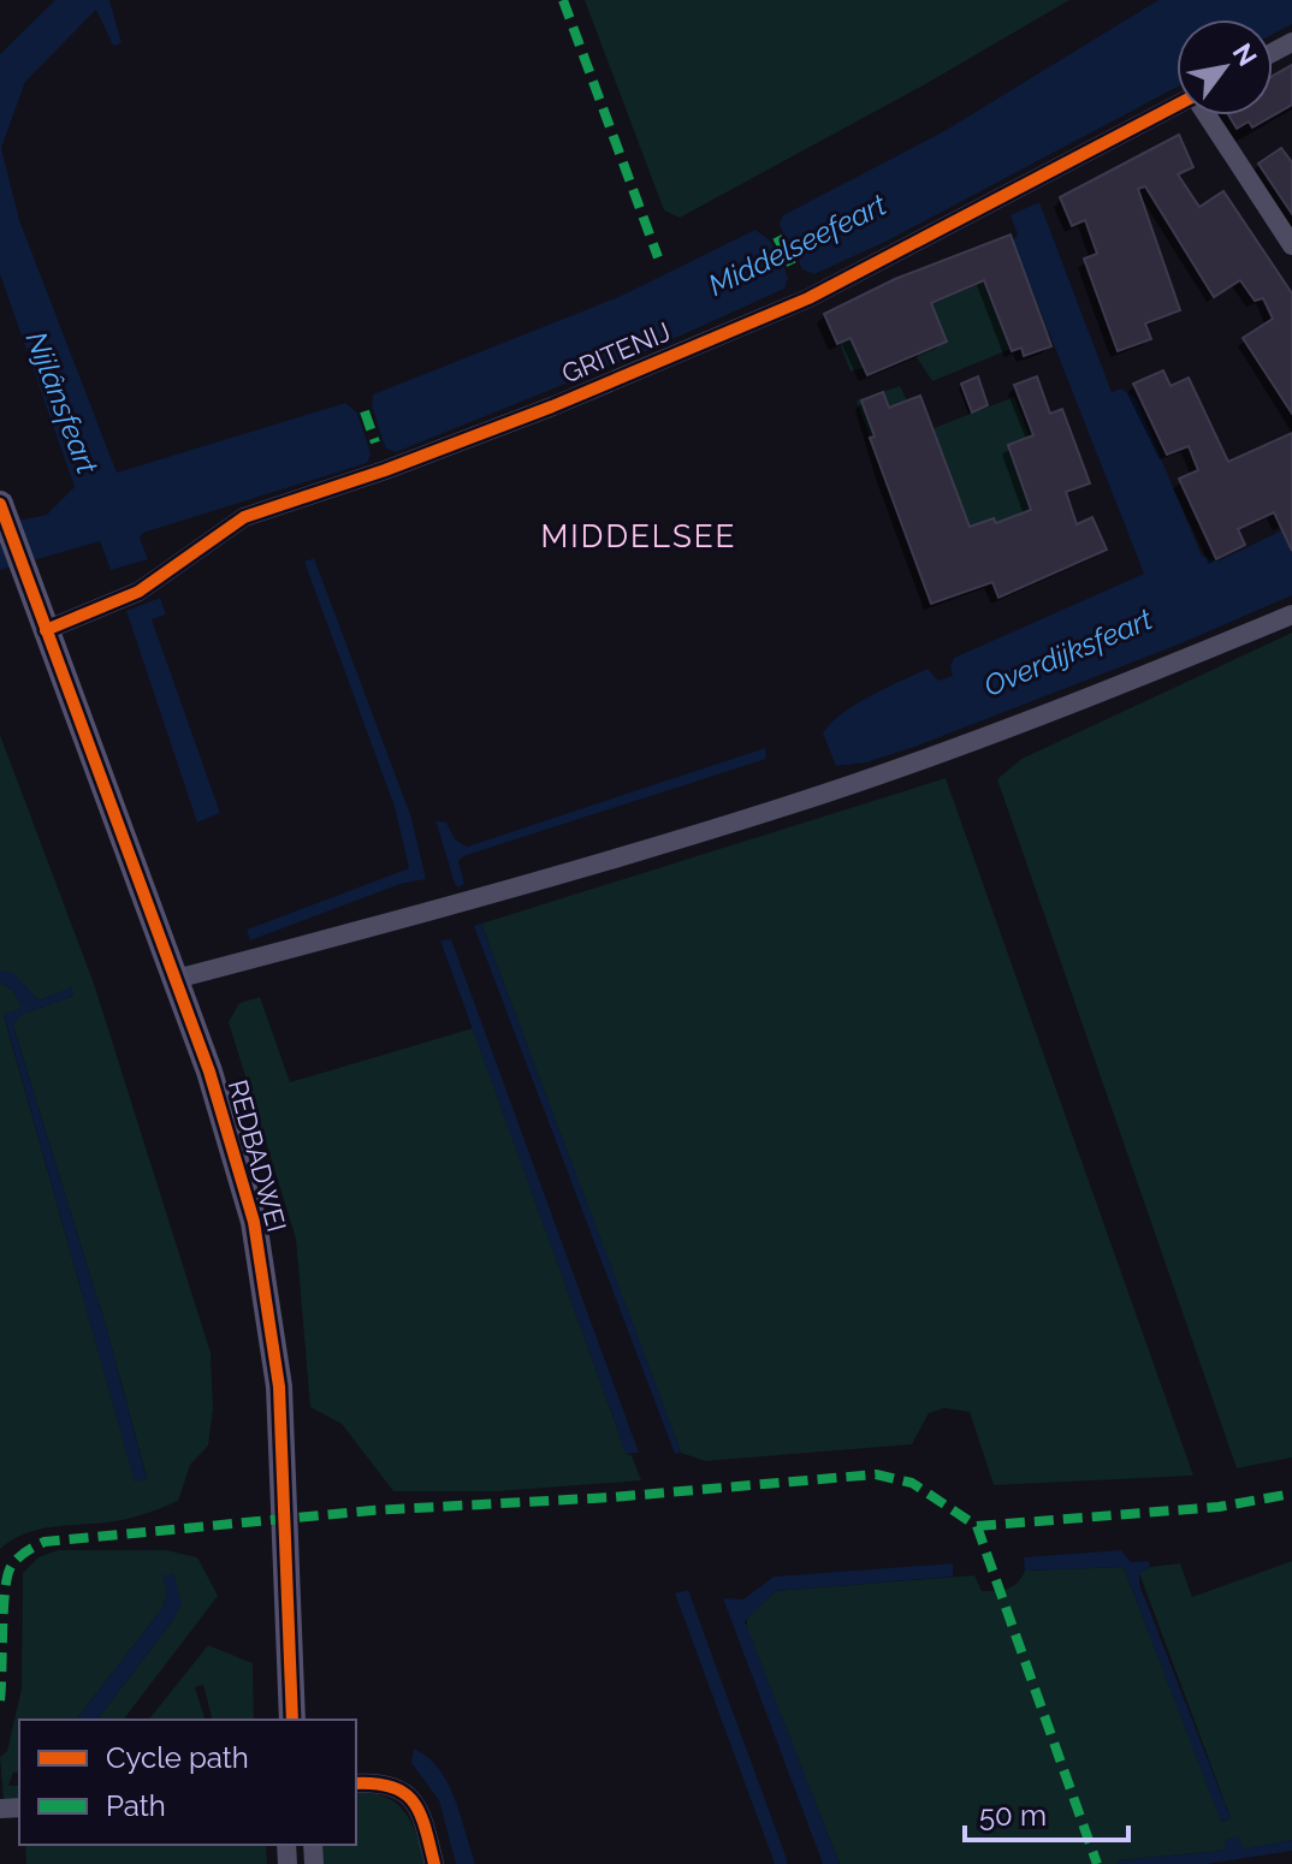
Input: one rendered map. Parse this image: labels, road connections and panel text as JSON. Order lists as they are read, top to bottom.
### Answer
{
  "streets": {
    "street": ["GRITENIJ", "REDBADWEI"]
  },
  "crossings": [
    ["GRITENIJ", "REDBADWEI"]
  ],
  "districts": ["MIDDELSEE"],
  "water": ["Middelseefeart", "Nijlânsfeart", "Overdijksfeart"],
  "legend": ["Cycle path", "Path"],
  "scale_bar": "50 m",
  "north": "top right"
}
